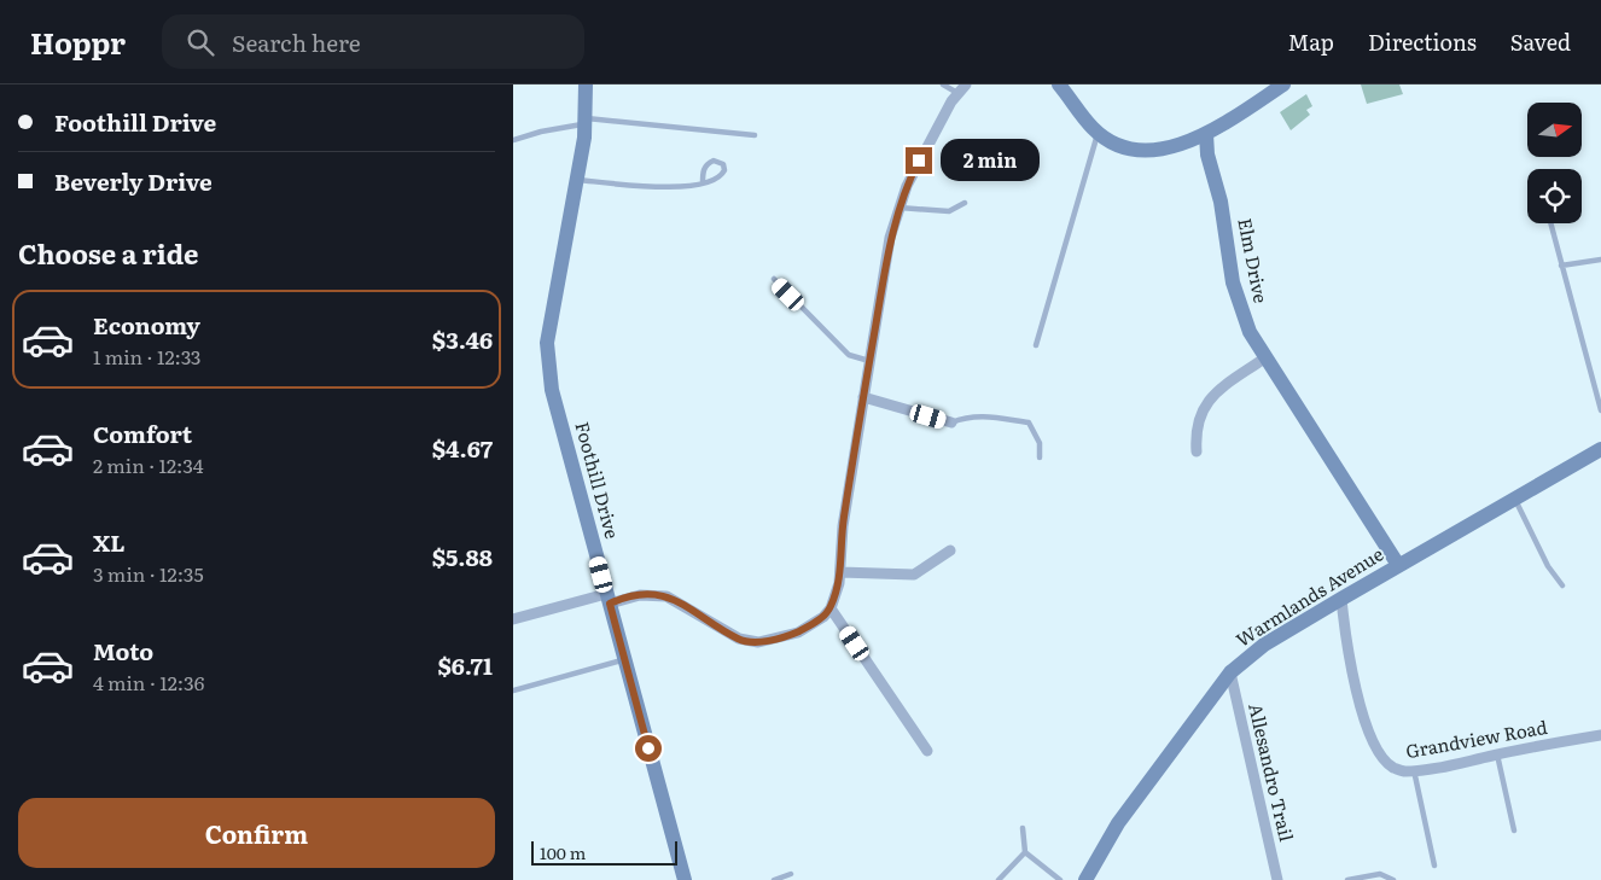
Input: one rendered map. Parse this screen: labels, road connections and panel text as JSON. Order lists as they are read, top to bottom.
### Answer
{
  "streets": {
    "street": [
      "Elm Drive",
      "Foothill Drive",
      "Warmlands Avenue",
      "Grandview Road",
      "Allesandro Trail"
    ]
  },
  "crossings": [
    ["Elm Drive", "Warmlands Avenue"],
    ["Warmlands Avenue", "Grandview Road"],
    ["Warmlands Avenue", "Allesandro Trail"]
  ],
  "scale_bar": "100 m",
  "north": "right",
  "page": {
    "header": "Hoppr",
    "search": "Search here",
    "nav": ["Map", "Directions", "Saved"],
    "banner": ["Foothill Drive", "Beverly Drive"],
    "bubble": "2 min",
    "heading": "Choose a ride",
    "list": [
      {
        "name": "Economy",
        "note": "1 min · 12:33",
        "value": "$3.46"
      },
      {
        "name": "Comfort",
        "note": "2 min · 12:34",
        "value": "$4.67"
      },
      {
        "name": "XL",
        "note": "3 min · 12:35",
        "value": "$5.88"
      },
      {
        "name": "Moto",
        "note": "4 min · 12:36",
        "value": "$6.71"
      }
    ],
    "buttons": "Confirm",
    "scale": "100 m"
  }
}
